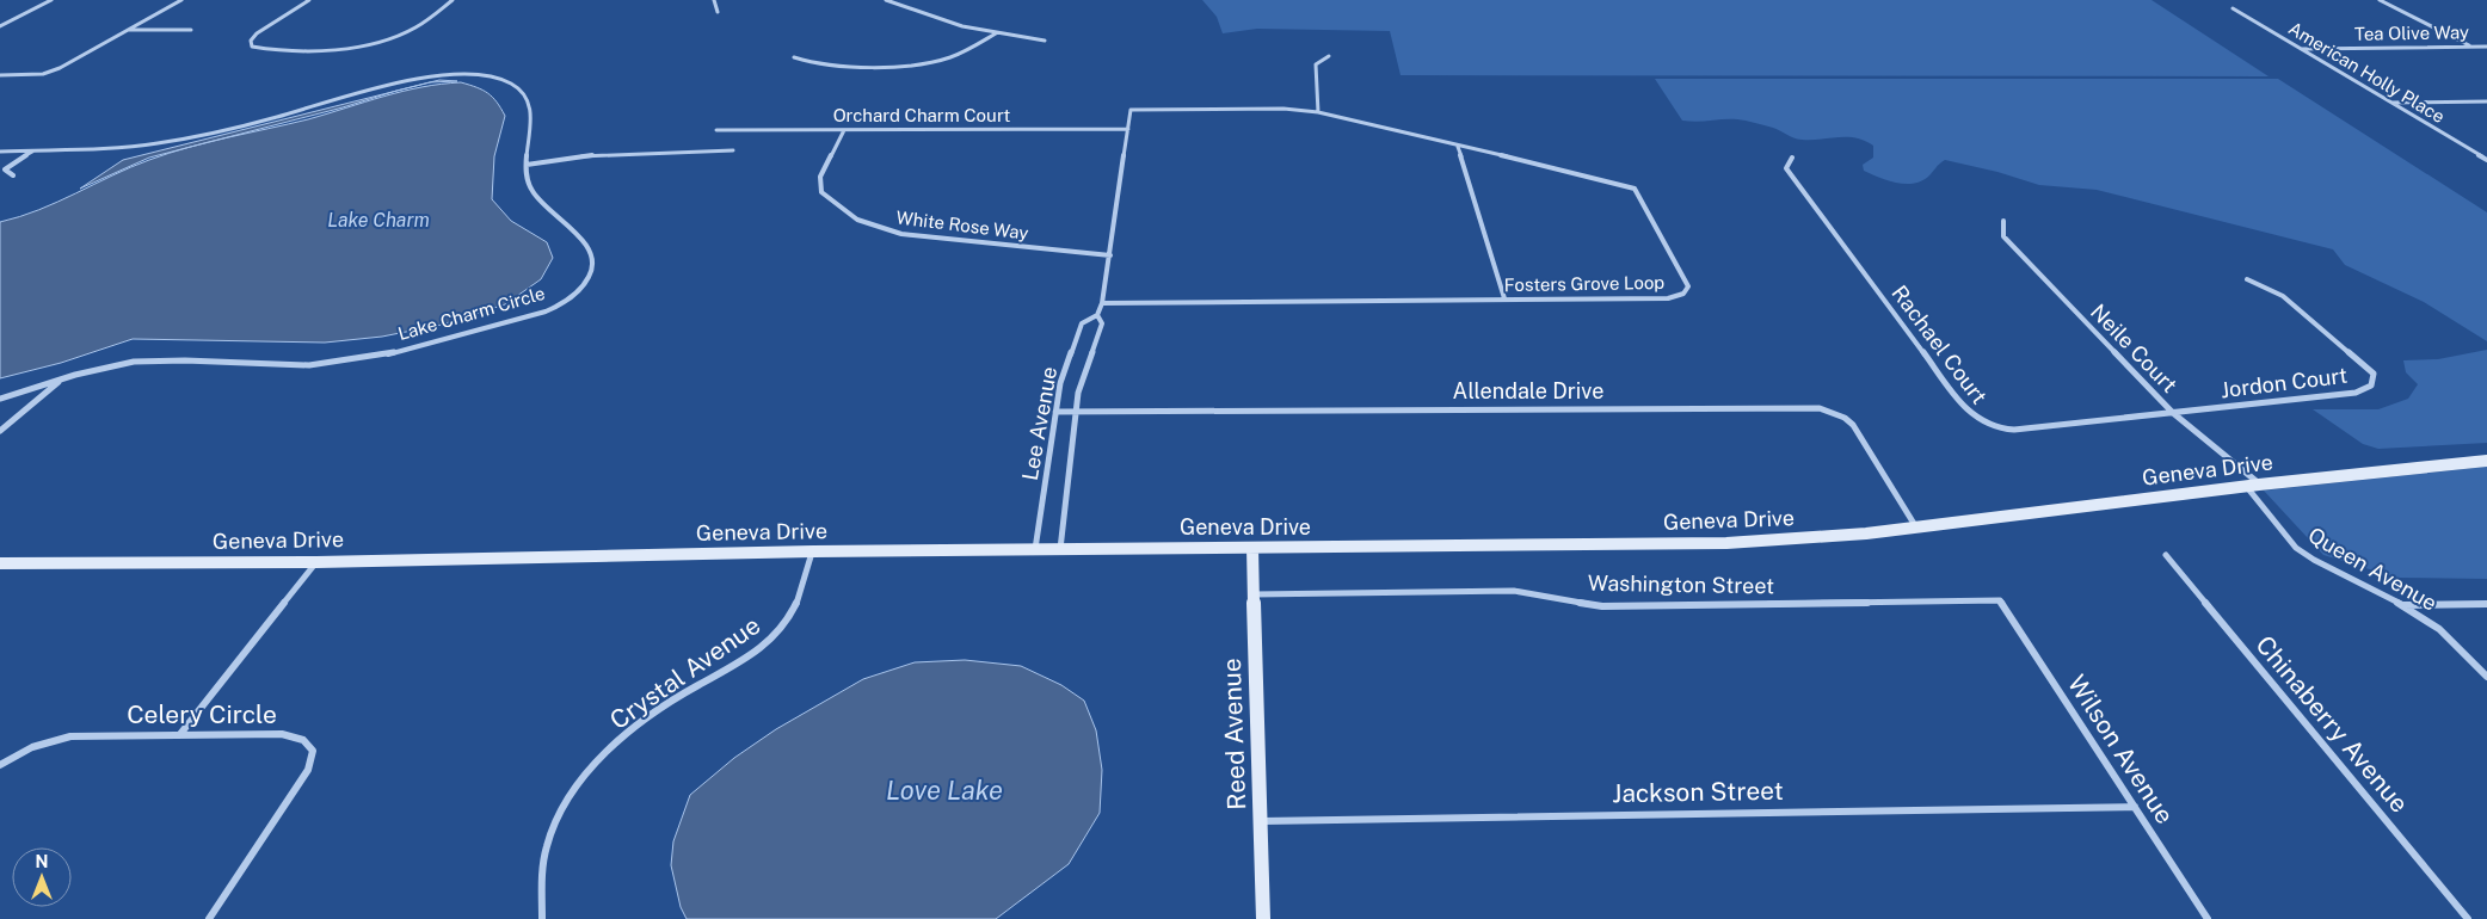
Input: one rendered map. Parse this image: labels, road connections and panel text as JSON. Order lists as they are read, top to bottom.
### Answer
{
  "streets": {
    "main road": ["Geneva Drive", "Reed Avenue"],
    "street": [
      "Tea Olive Way",
      "American Holly Place",
      "Orchard Charm Court",
      "White Rose Way",
      "Fosters Grove Loop",
      "Lake Charm Circle",
      "Rachael Court",
      "Neile Court",
      "Jordon Court",
      "Allendale Drive",
      "Lee Avenue",
      "Queen Avenue",
      "Washington Street",
      "Crystal Avenue",
      "Celery Circle",
      "Chinaberry Avenue",
      "Wilson Avenue",
      "Jackson Street"
    ]
  },
  "crossings": [
    ["Tea Olive Way", "American Holly Place"],
    ["Orchard Charm Court", "White Rose Way"],
    ["Orchard Charm Court", "Lee Avenue"],
    ["White Rose Way", "Lee Avenue"],
    ["Fosters Grove Loop", "Lee Avenue"],
    ["Rachael Court", "Neile Court"],
    ["Rachael Court", "Jordon Court"],
    ["Neile Court", "Jordon Court"],
    ["Neile Court", "Geneva Drive"],
    ["Allendale Drive", "Lee Avenue"],
    ["Allendale Drive", "Geneva Drive"],
    ["Lee Avenue", "Geneva Drive"],
    ["Geneva Drive", "Queen Avenue"],
    ["Geneva Drive", "Crystal Avenue"],
    ["Geneva Drive", "Reed Avenue"],
    ["Washington Street", "Reed Avenue"],
    ["Washington Street", "Wilson Avenue"],
    ["Reed Avenue", "Jackson Street"],
    ["Wilson Avenue", "Jackson Street"]
  ],
  "water": ["Lake Charm", "Love Lake"],
  "north": "top"
}
